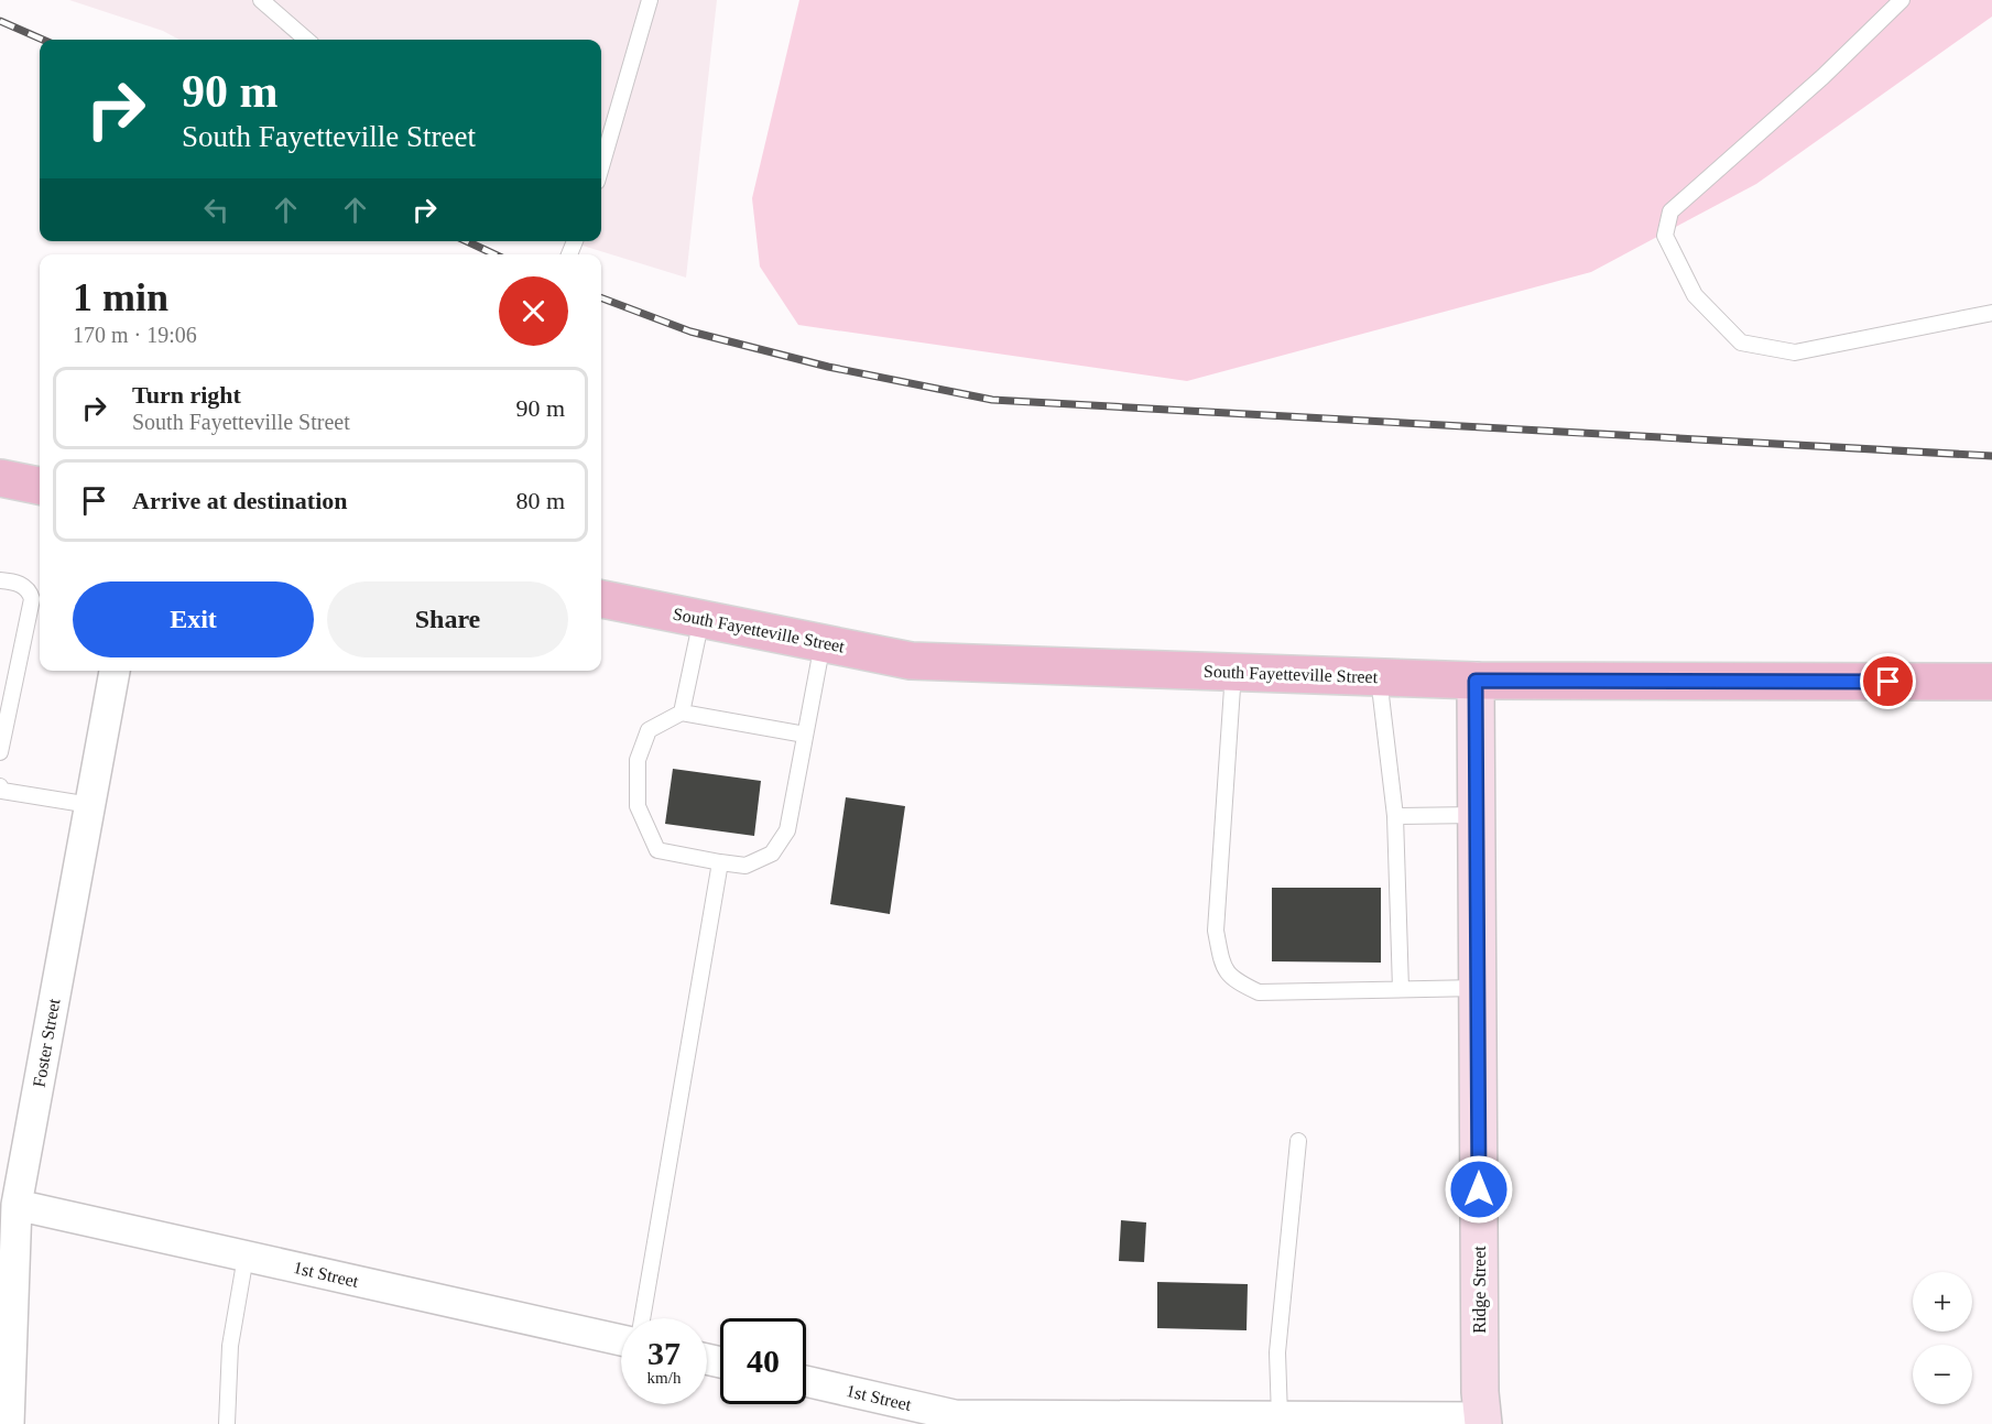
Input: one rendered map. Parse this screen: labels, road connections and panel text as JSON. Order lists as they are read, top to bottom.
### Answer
{
  "streets": {
    "main road": ["South Fayetteville Street"],
    "street": ["Foster Street", "1st Street", "Ridge Street"]
  },
  "crossings": [
    ["South Fayetteville Street", "Ridge Street"],
    ["Foster Street", "1st Street"],
    ["1st Street", "Ridge Street"]
  ],
  "page": {
    "turn": ["90 m", "South Fayetteville Street"],
    "heading": ["1 min", "170 m · 19:06"],
    "list": [
      {
        "name": "Turn right",
        "note": "South Fayetteville Street",
        "value": "90 m"
      },
      {
        "name": "Arrive at destination",
        "value": "80 m"
      }
    ],
    "buttons": ["Exit", "Share"],
    "map_buttons": ["+", "−"],
    "speed": "37 km/h",
    "limit": "40"
  }
}
